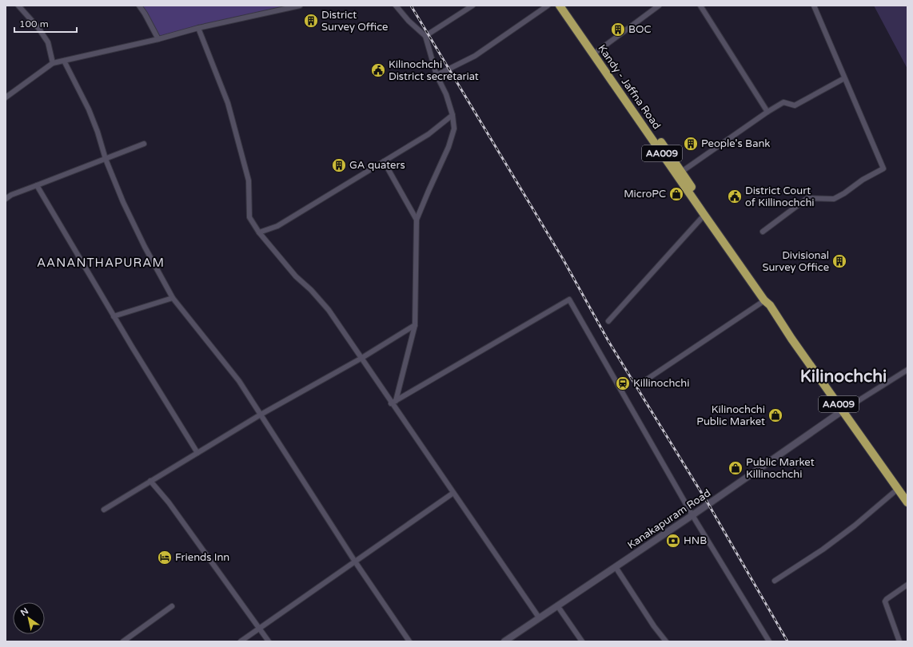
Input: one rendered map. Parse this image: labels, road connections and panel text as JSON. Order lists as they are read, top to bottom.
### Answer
{
  "streets": {
    "highway": ["Kandy - Jaffna Road", "AA009"],
    "street": ["Kanakapuram Road"]
  },
  "crossings": [
    ["Kandy - Jaffna Road", "Kanakapuram Road"]
  ],
  "districts": ["AANANTHAPURAM", "Kilinochchi"],
  "places": {
    "building": [
      "District Survey Office",
      "BOC",
      "People's Bank",
      "GA quaters",
      "Divisional Survey Office"
    ],
    "public building": ["Kilinochchi District secretariat", "District Court of Killinochchi"],
    "shop": ["MicroPC", "Kilinochchi Public Market", "Public Market Killinochchi"],
    "station": ["Killinochchi"],
    "bank": ["HNB"],
    "hotel": ["Friends Inn"]
  },
  "scale_bar": "100 m",
  "north": "top left"
}
